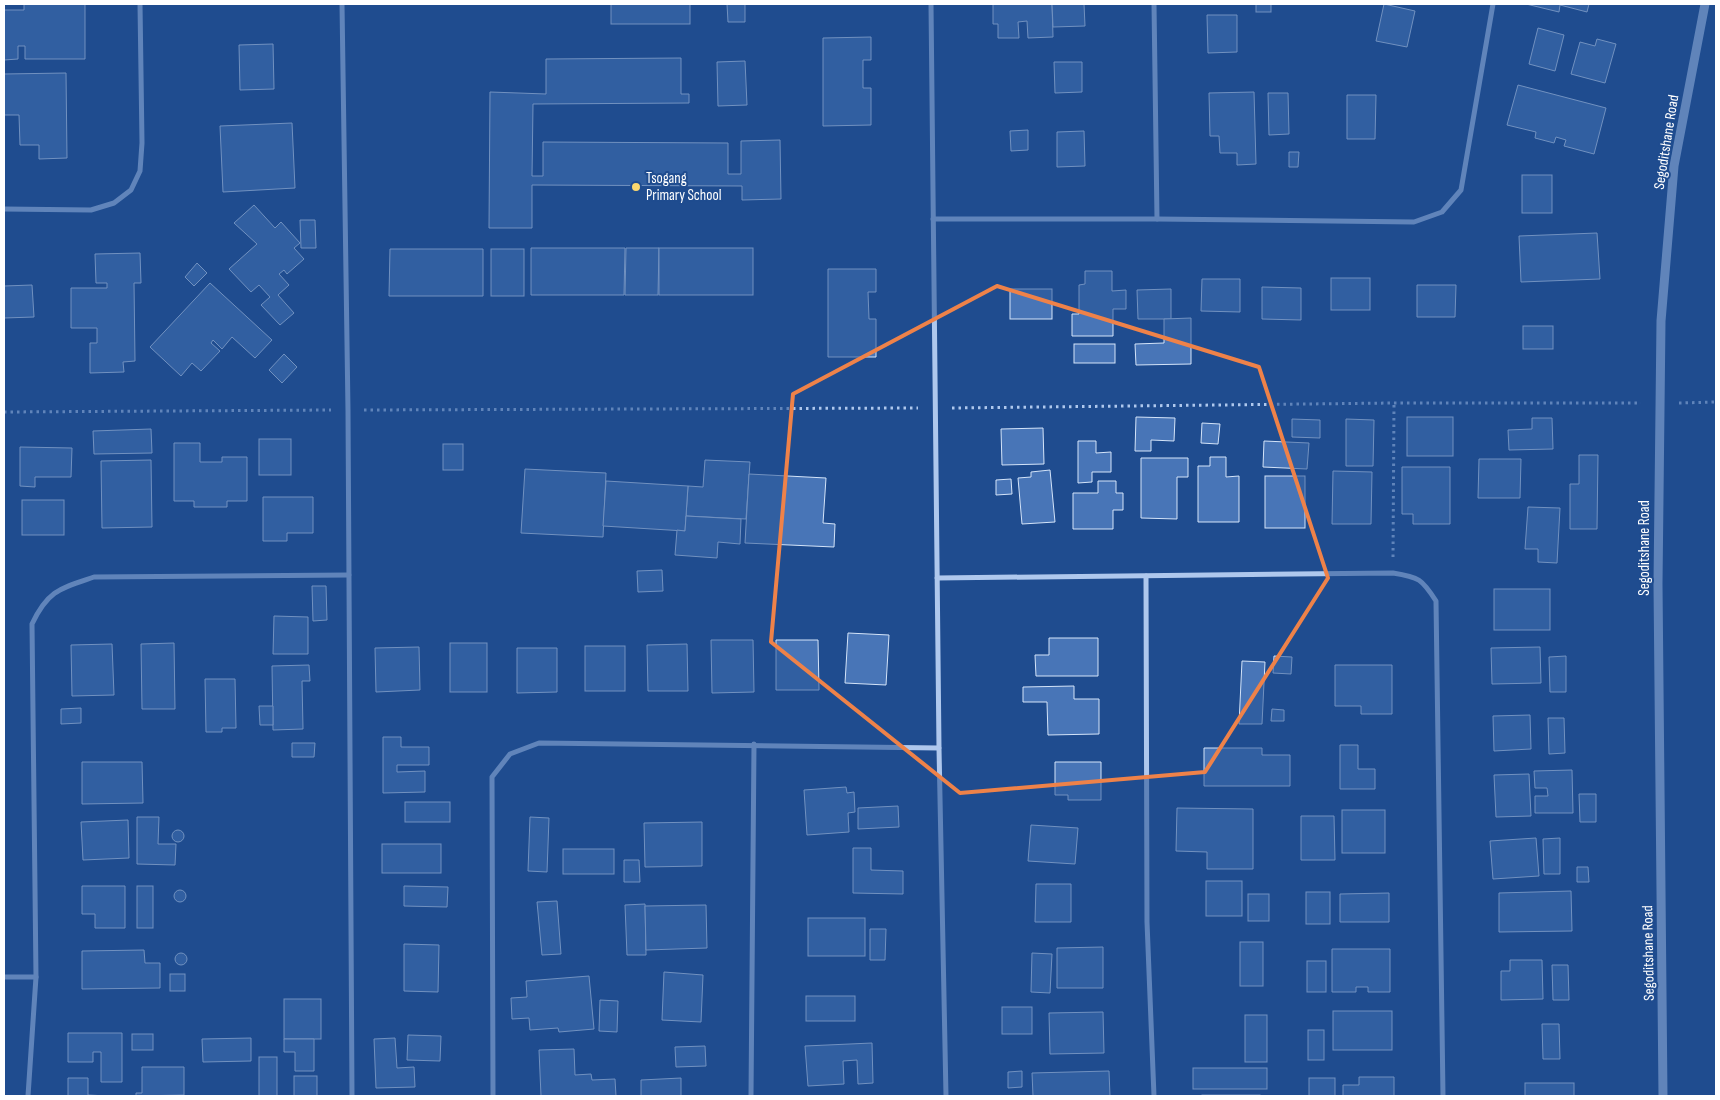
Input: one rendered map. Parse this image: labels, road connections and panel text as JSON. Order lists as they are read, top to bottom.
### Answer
{
  "streets": {
    "street": ["Segoditshane Road"]
  },
  "places": ["Tsogang Primary School"]
}
